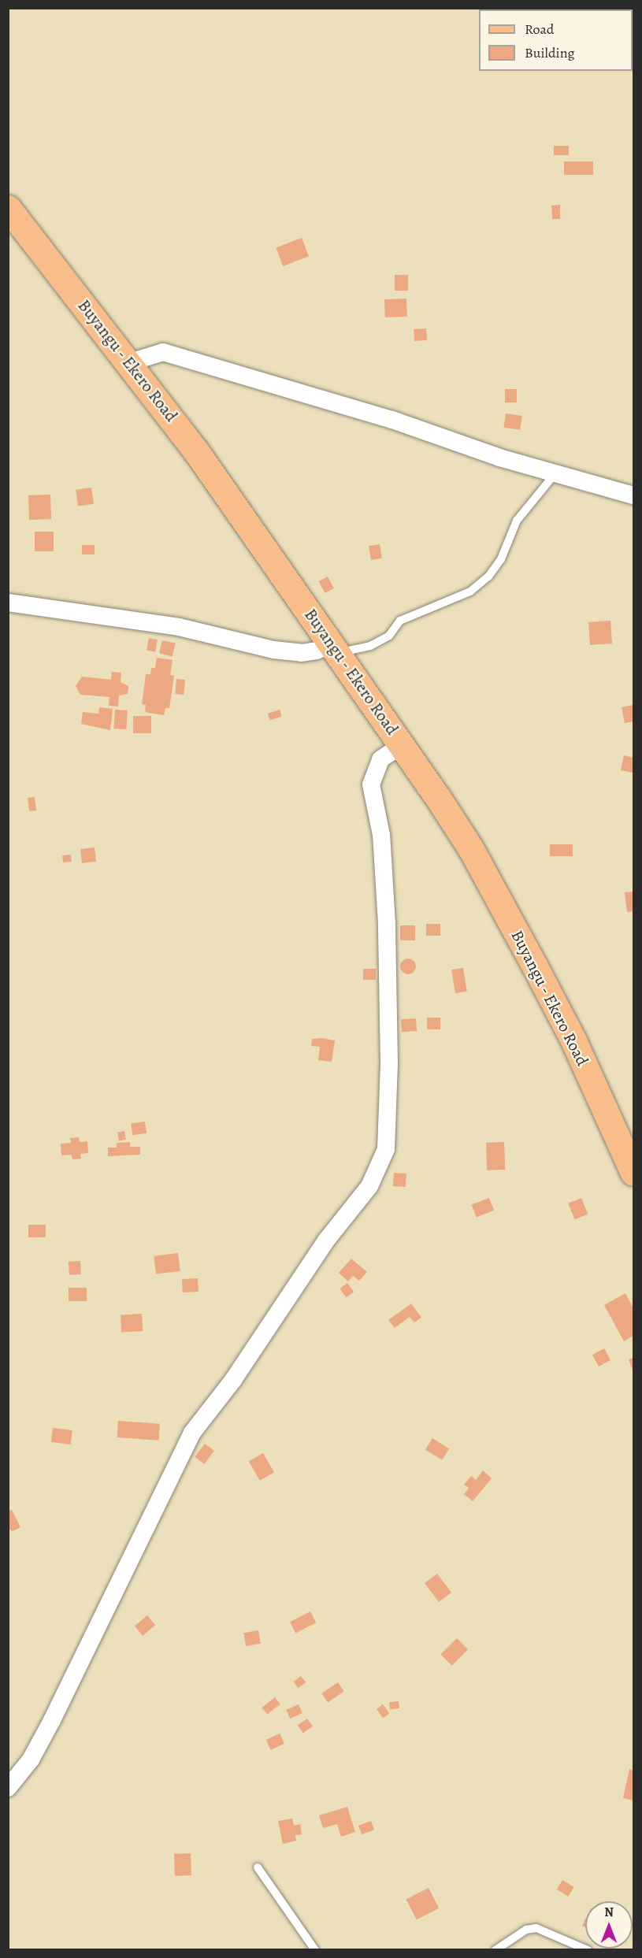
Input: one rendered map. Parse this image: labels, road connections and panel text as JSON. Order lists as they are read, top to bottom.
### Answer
{
  "streets": {
    "main road": ["Buyangu - Ekero Road"]
  },
  "legend": ["Road", "Building"],
  "north": "top"
}
